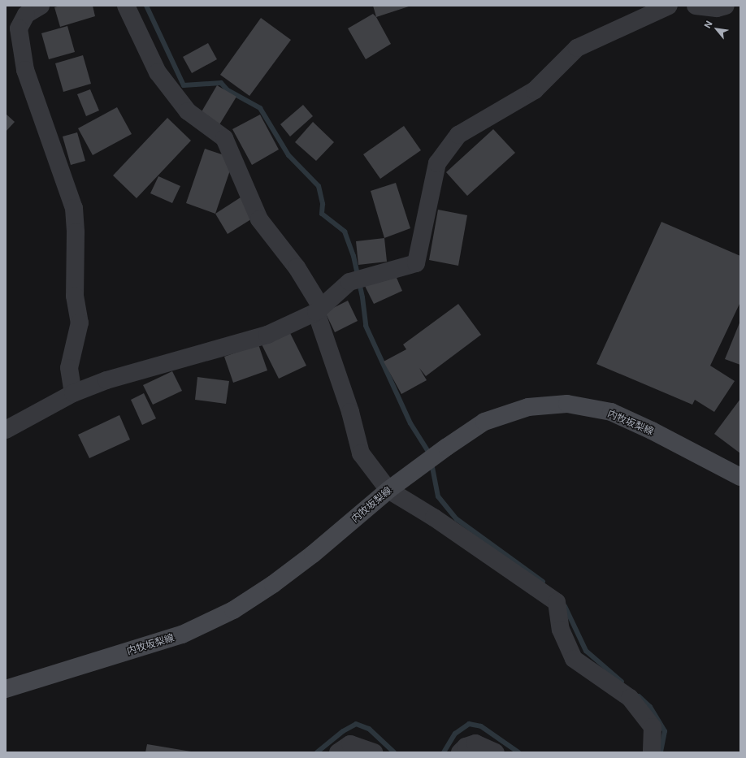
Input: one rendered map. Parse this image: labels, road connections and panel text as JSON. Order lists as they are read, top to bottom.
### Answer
{
  "streets": {
    "main road": ["内牧坂梨線"]
  },
  "north": "top left"
}
